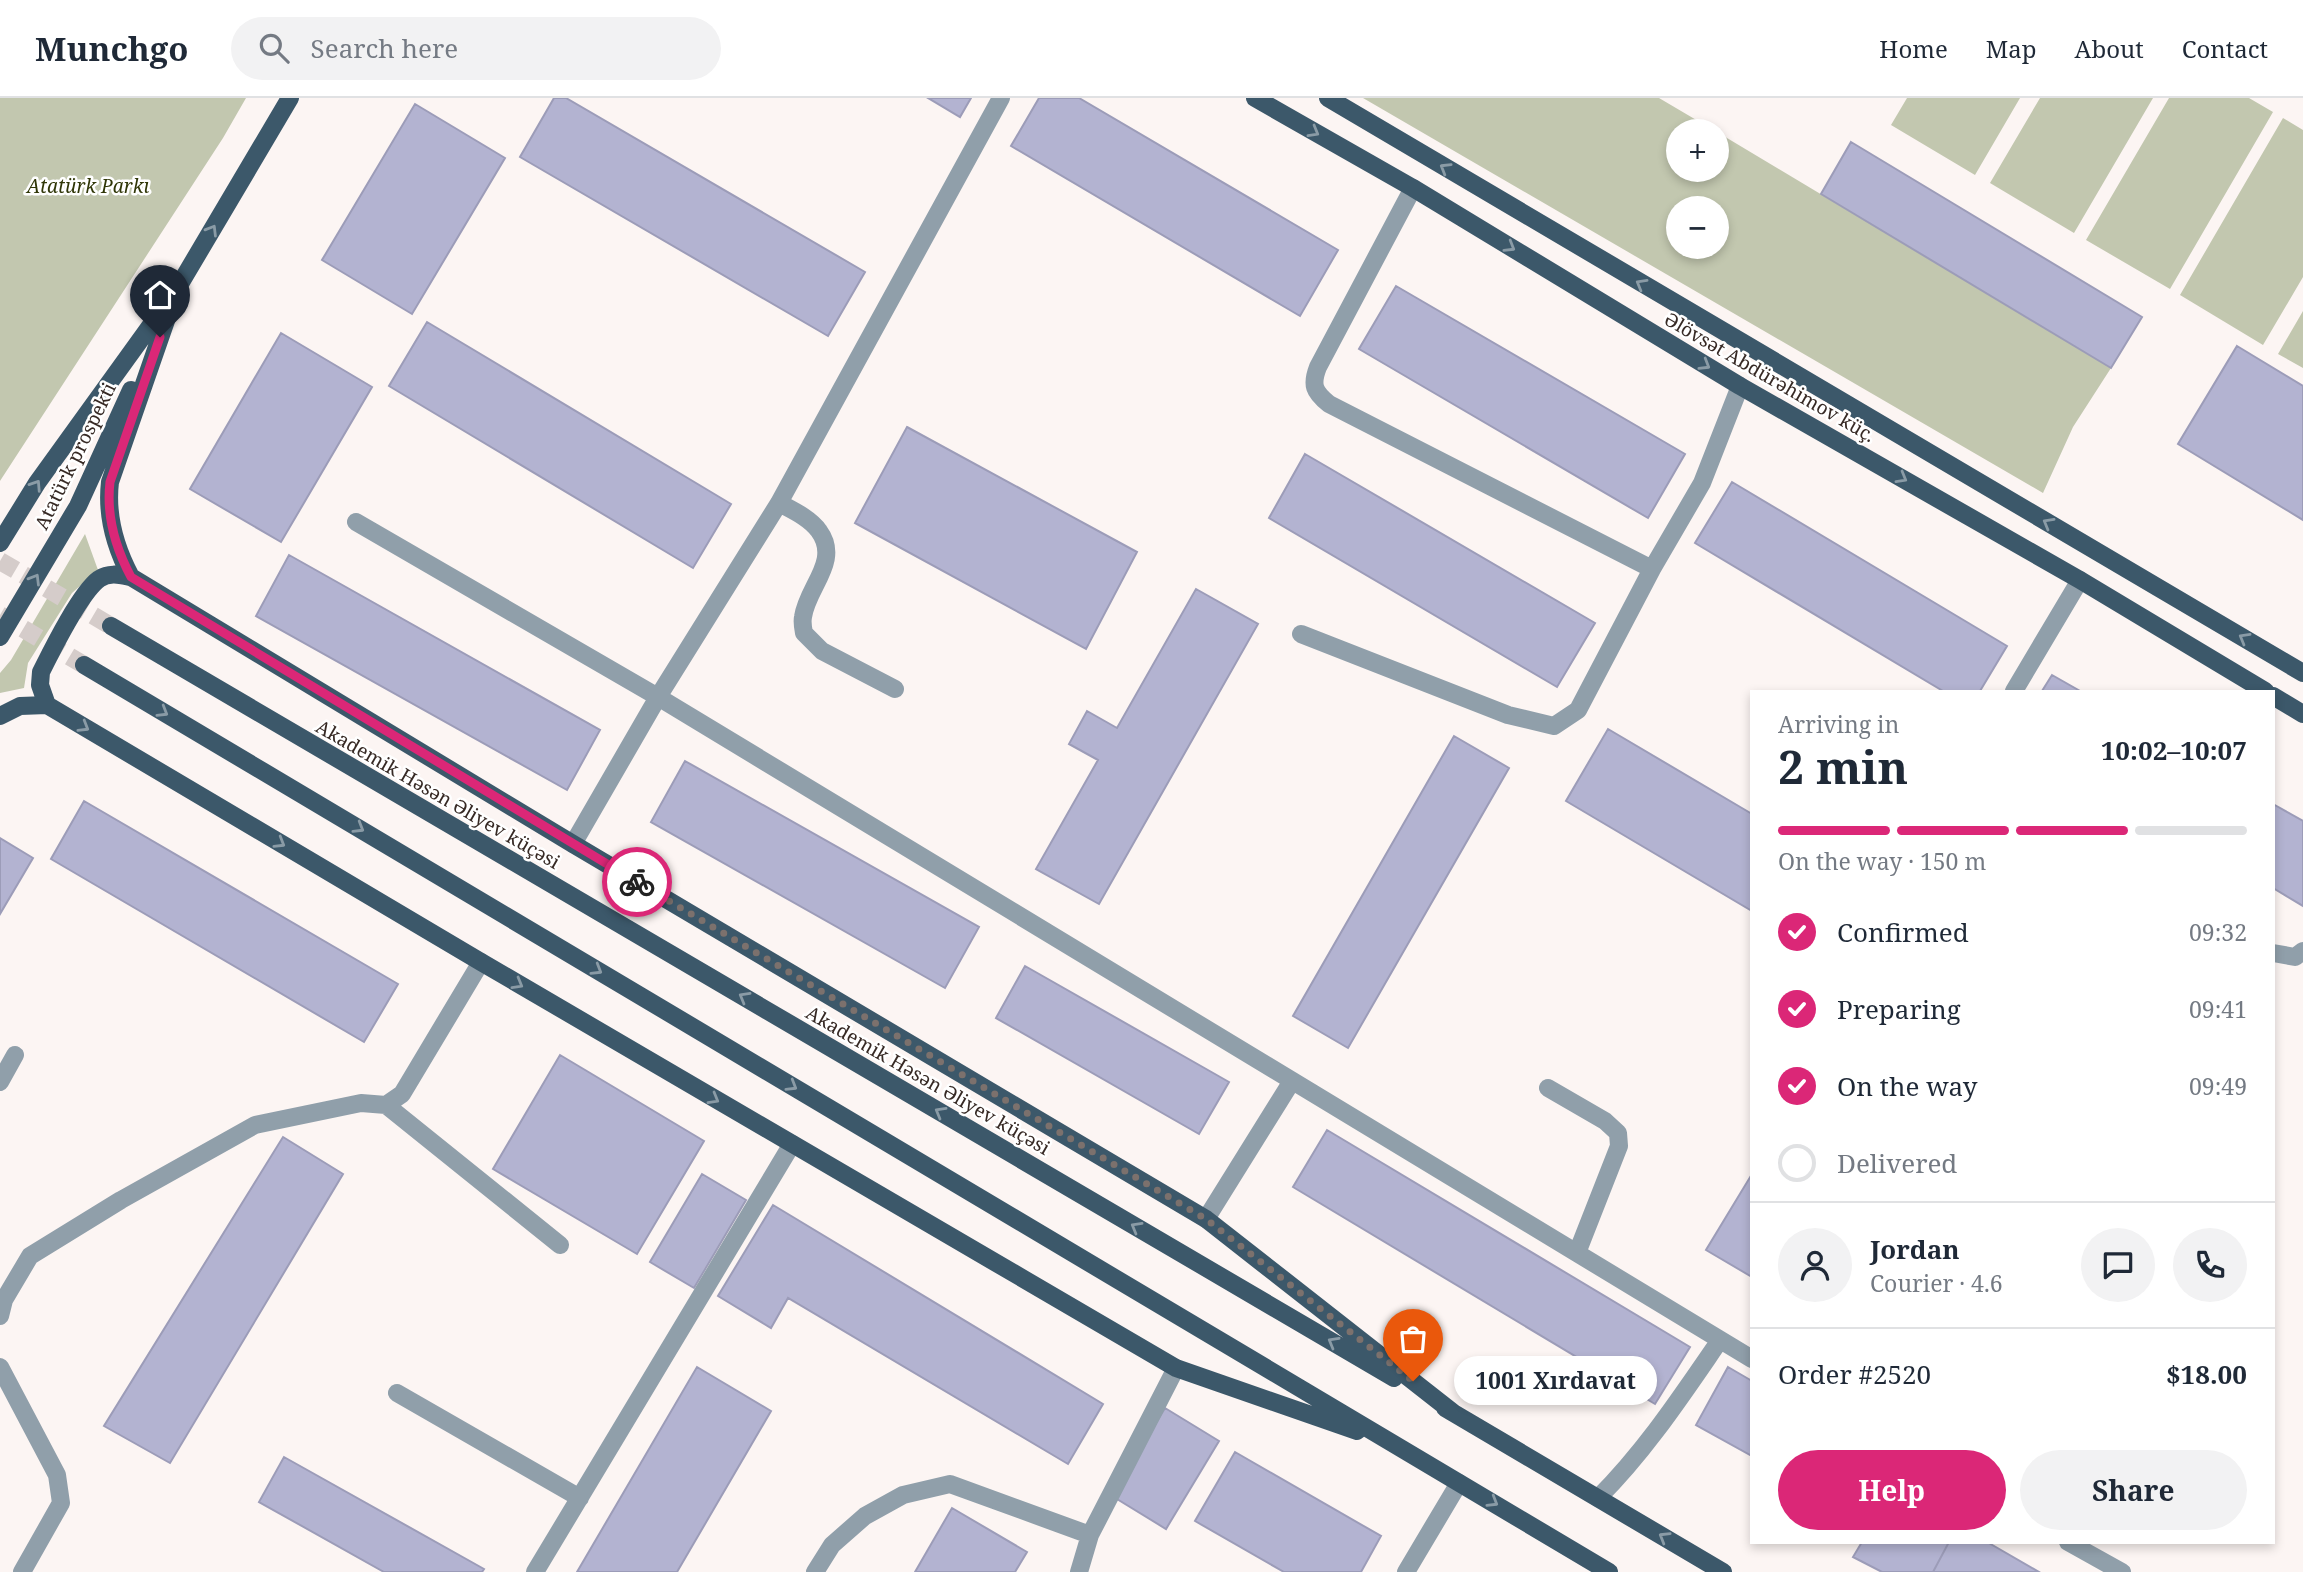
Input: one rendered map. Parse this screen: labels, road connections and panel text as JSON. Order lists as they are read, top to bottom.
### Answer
{
  "streets": {
    "main road": ["Əlövsət Abdürəhimov küç.", "Atatürk prospekti", "Akademik Həsən Əliyev küçəsi"]
  },
  "one_way": ["Atatürk prospekti"],
  "parks": ["Atatürk Parkı"],
  "places": ["1001 Xırdavat"],
  "page": {
    "header": "Munchgo",
    "search": "Search here",
    "nav": [
      "Home",
      "Map",
      "About",
      "Contact"
    ],
    "map_buttons": ["+", "−"],
    "heading": ["2 min", "Arriving in", "10:02–10:07"],
    "panel": [
      "Jordan",
      "Courier · 4.6",
      "Order #2520",
      "$18.00"
    ],
    "bar": "On the way · 150 m",
    "list": [
      ["Confirmed", "09:32"],
      ["Preparing", "09:41"],
      ["On the way", "09:49"],
      "Delivered"
    ],
    "bubble": "1001 Xırdavat",
    "buttons": ["Help", "Share"]
  }
}
